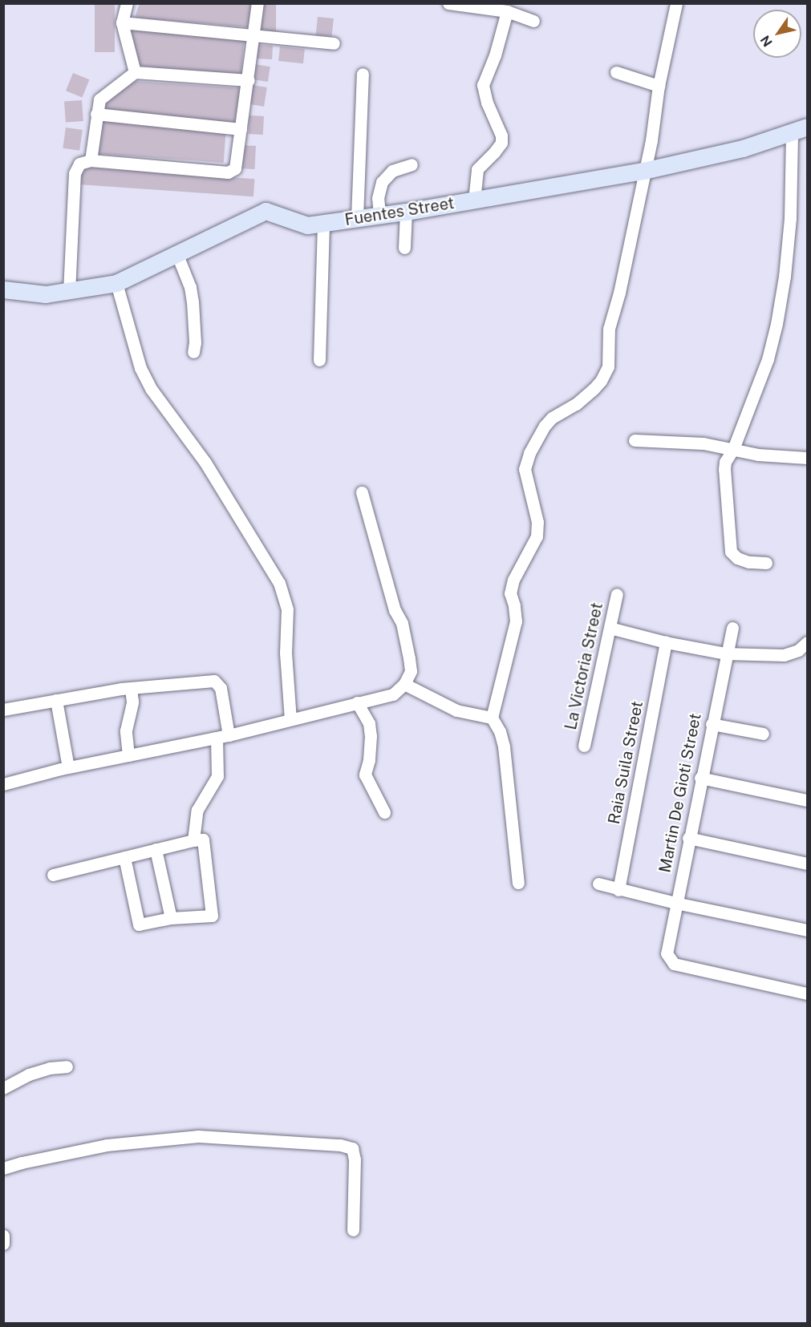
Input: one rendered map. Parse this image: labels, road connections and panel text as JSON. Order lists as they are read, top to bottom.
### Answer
{
  "streets": {
    "street": [
      "Fuentes Street",
      "La Victoria Street",
      "Raia Suila Street",
      "Martin De Gioti Street"
    ]
  },
  "north": "bottom left"
}
